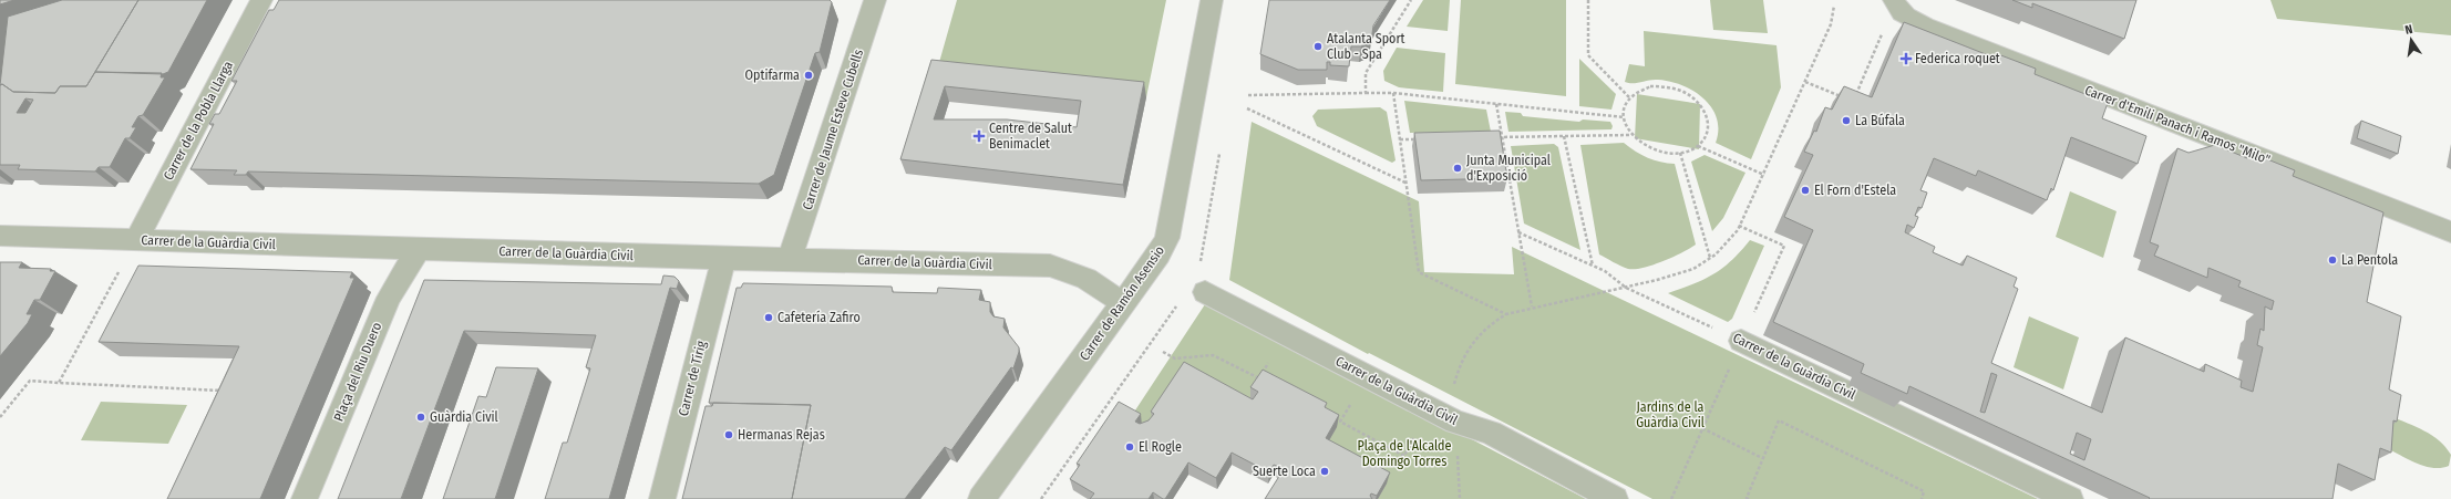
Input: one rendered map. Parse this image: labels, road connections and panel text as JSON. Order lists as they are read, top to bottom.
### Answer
{
  "streets": {
    "street": [
      "Carrer de la Pobla Llarga",
      "Carrer d'Emili Panach i Ramos \"Milo\"",
      "Carrer de Jaume Esteve Cubells",
      "Carrer de la Guàrdia Civil",
      "Carrer de Ramón Asensio",
      "Plaça del Riu Duero",
      "Carrer de Tírig"
    ]
  },
  "crossings": [
    ["Carrer de la Pobla Llarga", "Carrer de la Guàrdia Civil"],
    ["Carrer de Jaume Esteve Cubells", "Carrer de la Guàrdia Civil"],
    ["Carrer de la Guàrdia Civil", "Carrer de Ramón Asensio"],
    ["Carrer de la Guàrdia Civil", "Plaça del Riu Duero"],
    ["Carrer de la Guàrdia Civil", "Carrer de Tírig"]
  ],
  "parks": ["Jardins de la Guàrdia Civil", "Plaça de l'Alcalde Domingo Torres"],
  "places": {
    "other": [
      "Atalanta Sport Club - Spa",
      "Optifarma",
      "La Búfala",
      "Junta Municipal d'Exposició",
      "El Forn d'Estela",
      "La Pentola",
      "Cafetería Zafiro",
      "Guàrdia Civil",
      "Hermanas Rejas",
      "El Rogle",
      "Suerte Loca"
    ],
    "health": ["Federica roquet", "Centre de Salut Benimaclet"]
  },
  "north": "top"
}
